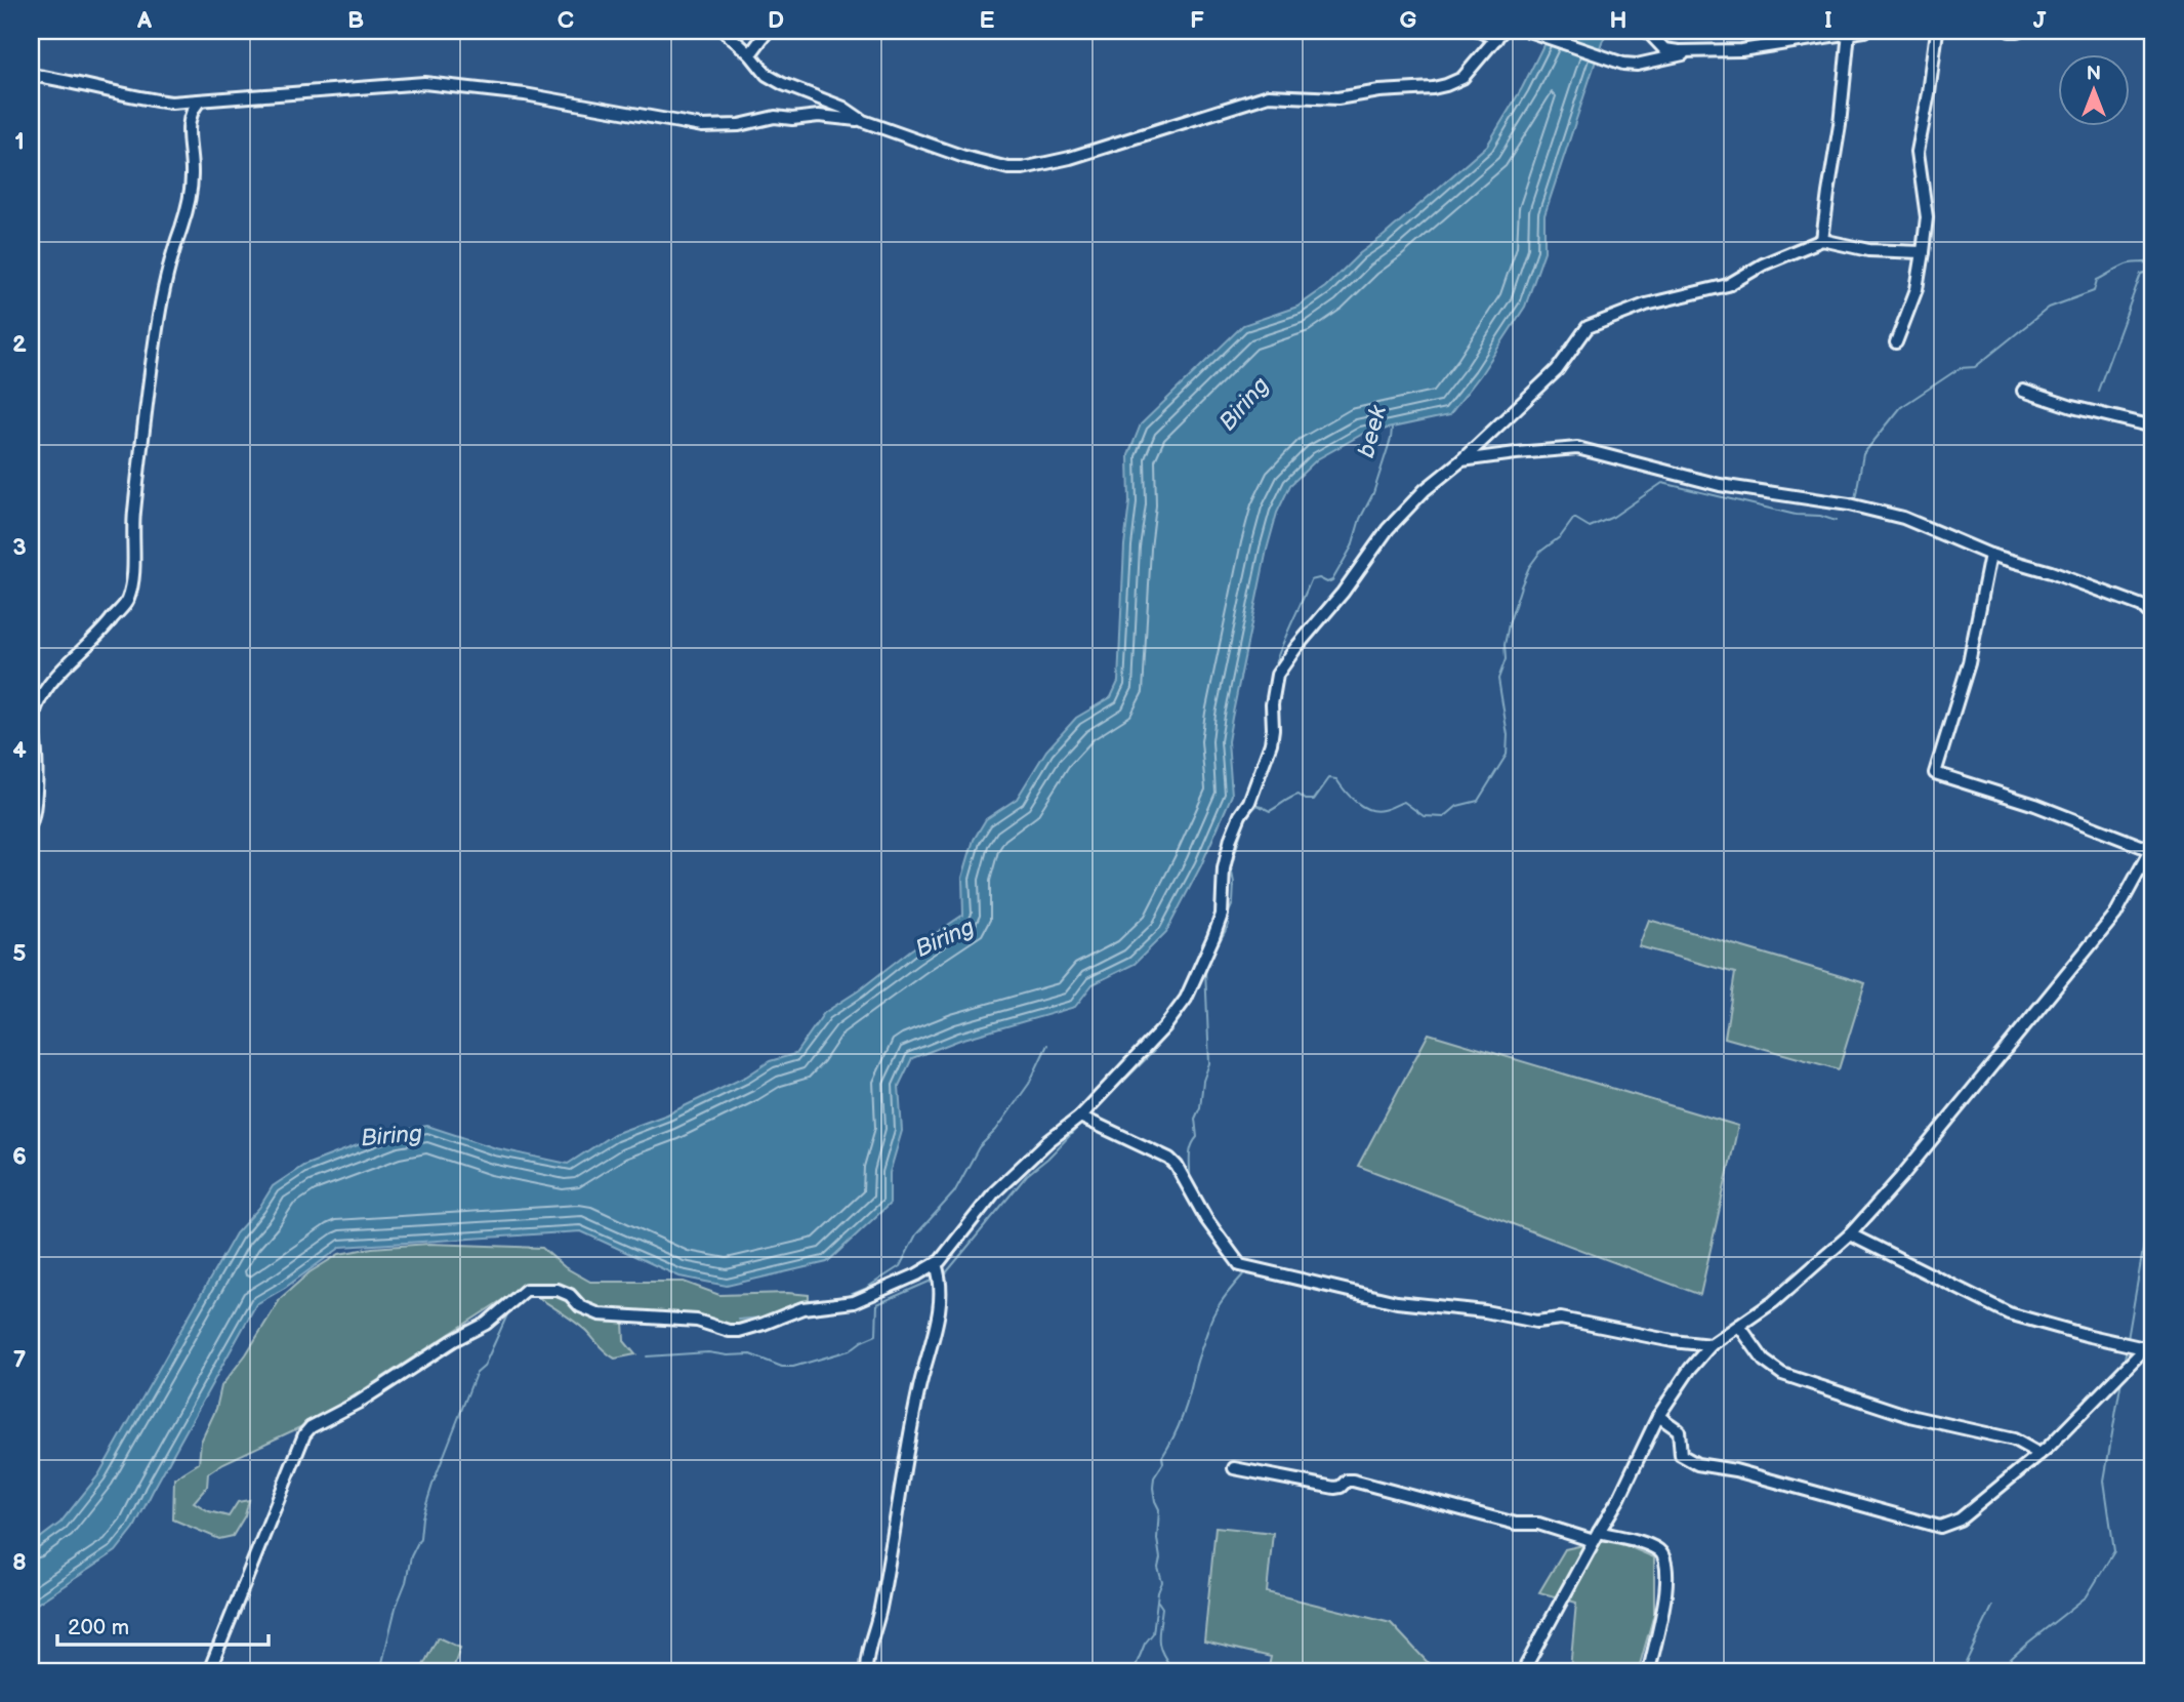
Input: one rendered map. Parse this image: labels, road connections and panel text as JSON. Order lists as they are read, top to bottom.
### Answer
{
  "water": ["Biring", "beek"],
  "scale_bar": "200 m",
  "north": "top",
  "grid": {
    "columns": [
      "A",
      "B",
      "C",
      "D",
      "E",
      "F",
      "G",
      "H",
      "I",
      "J"
    ],
    "rows": [
      "1",
      "2",
      "3",
      "4",
      "5",
      "6",
      "7",
      "8"
    ]
  }
}
